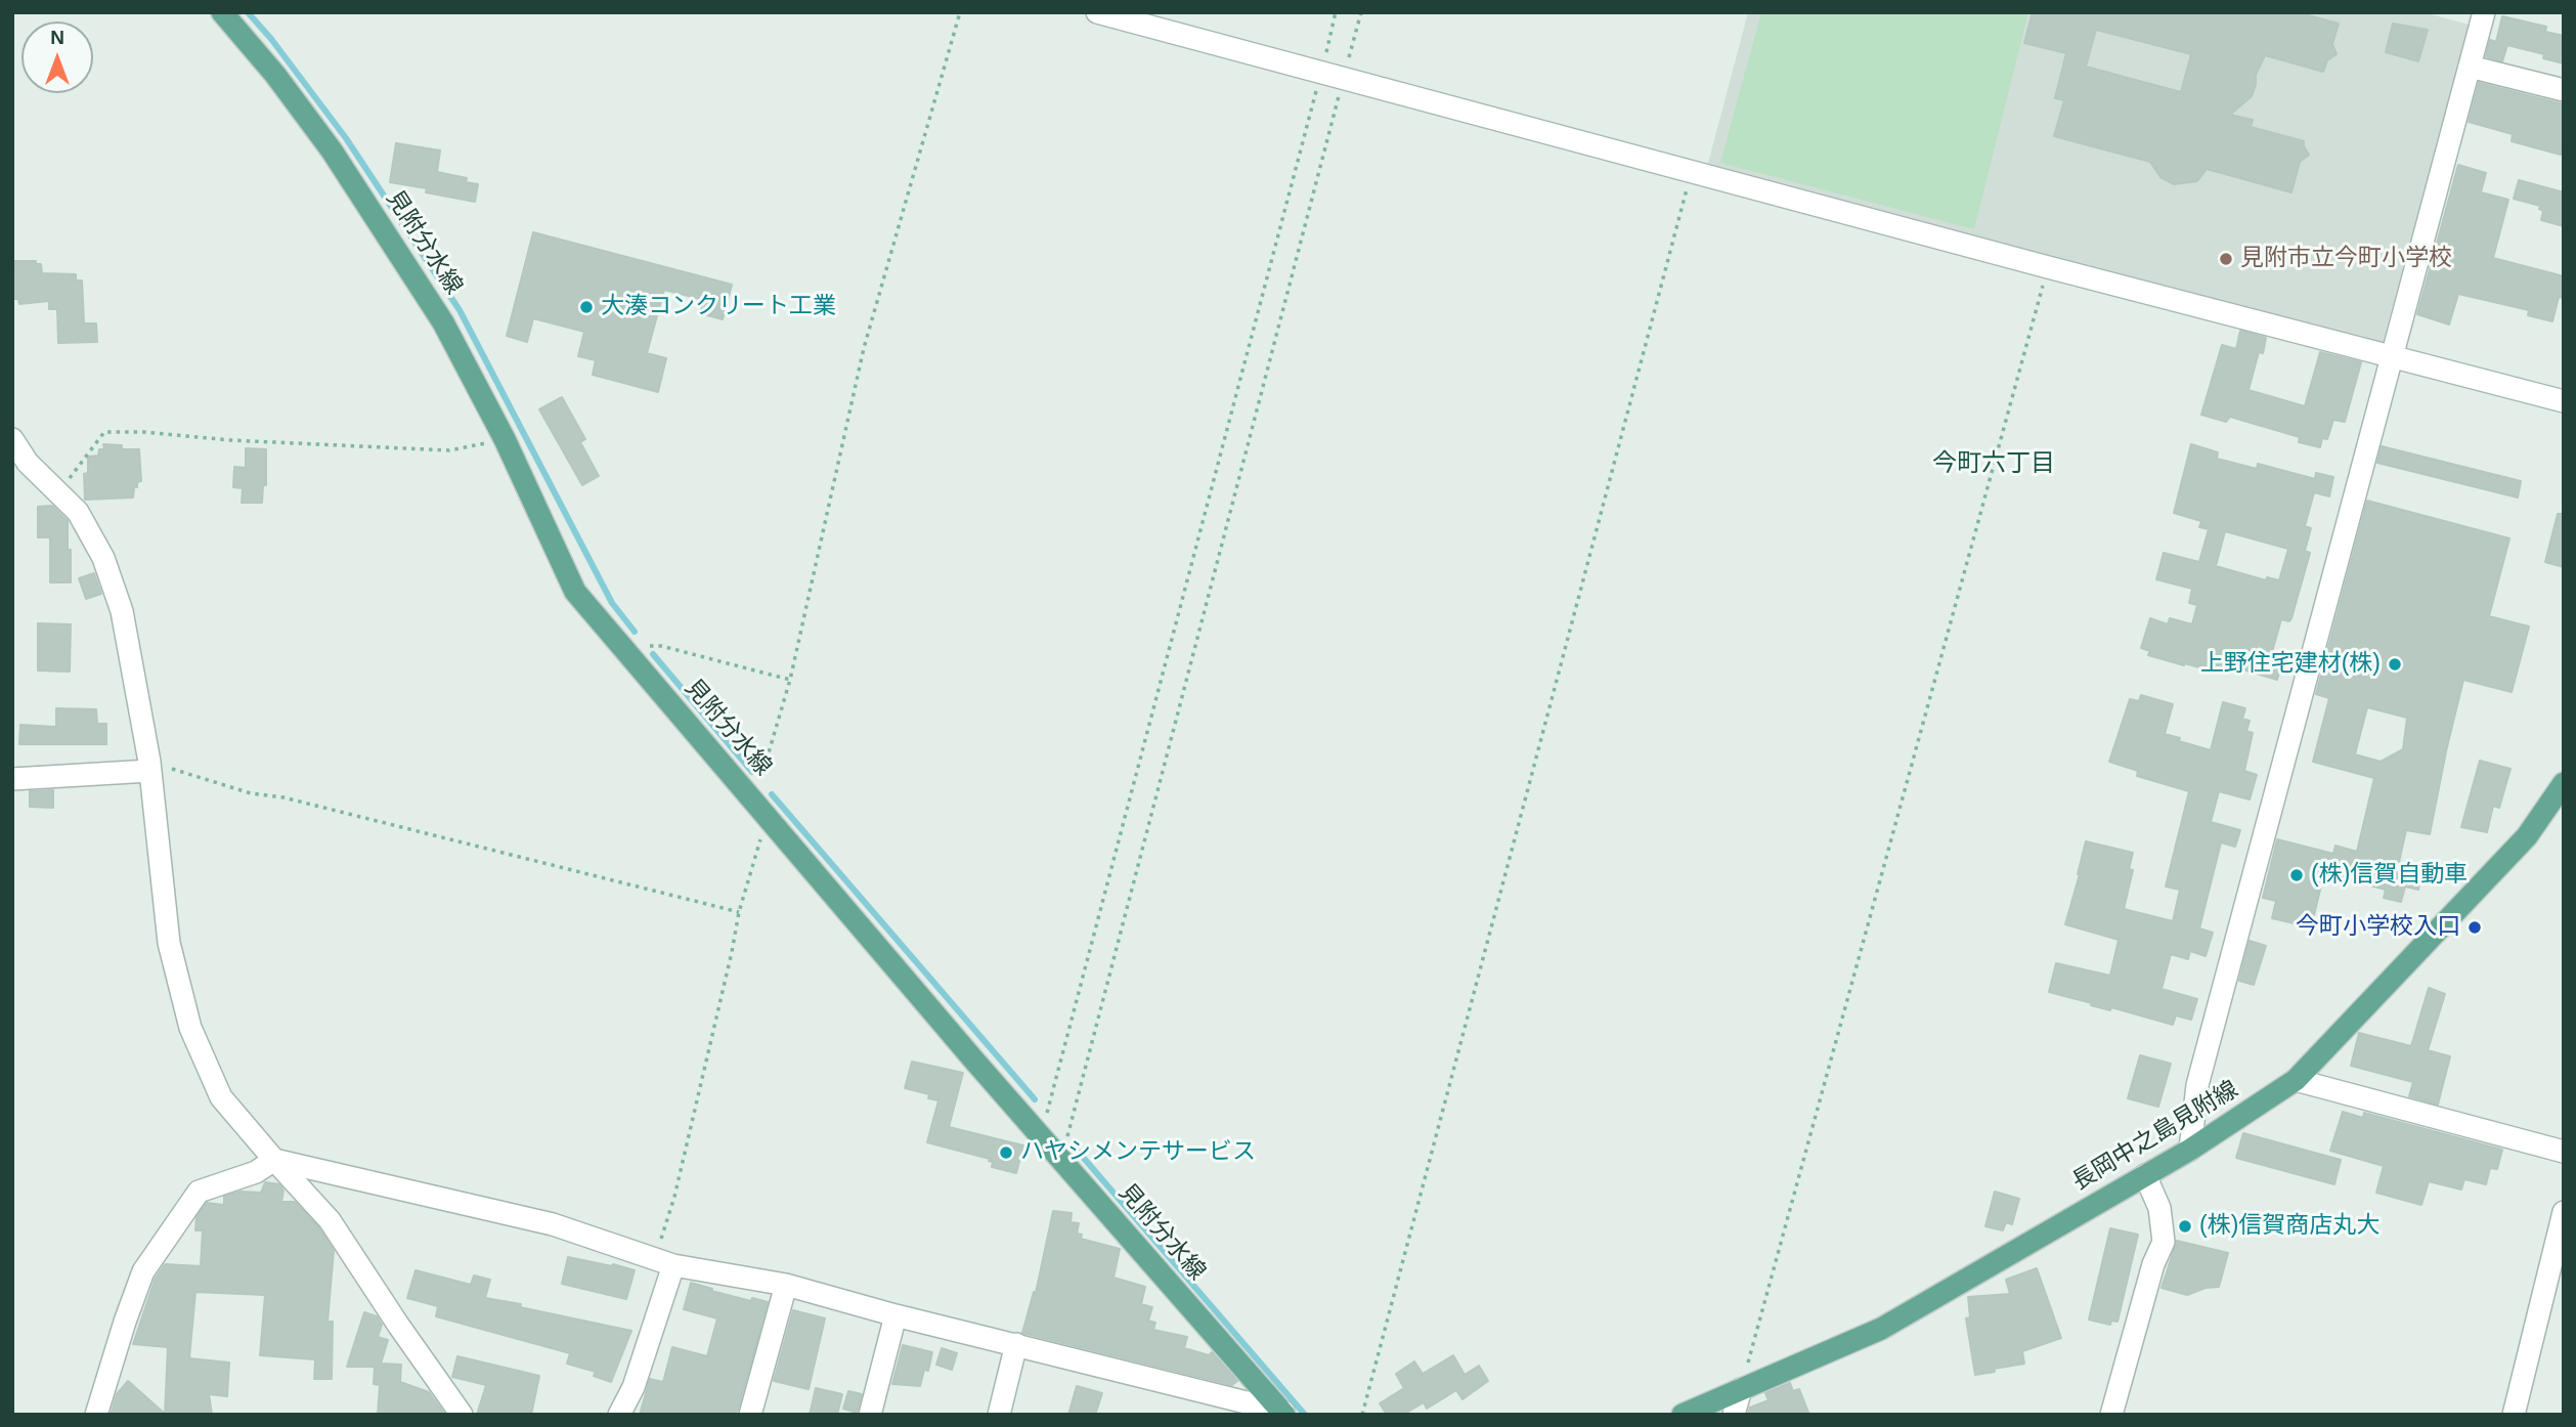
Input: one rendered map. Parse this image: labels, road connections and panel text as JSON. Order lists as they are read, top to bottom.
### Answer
{
  "streets": {
    "main road": ["見附分水線", "長岡中之島見附線"]
  },
  "districts": ["今町六丁目"],
  "places": [
    "見附市立今町小学校",
    "大湊コンクリート工業",
    "上野住宅建材(株)",
    "(株)信賀自動車",
    "今町小学校入口",
    "ハヤシメンテサービス",
    "(株)信賀商店丸大"
  ],
  "north": "top"
}
